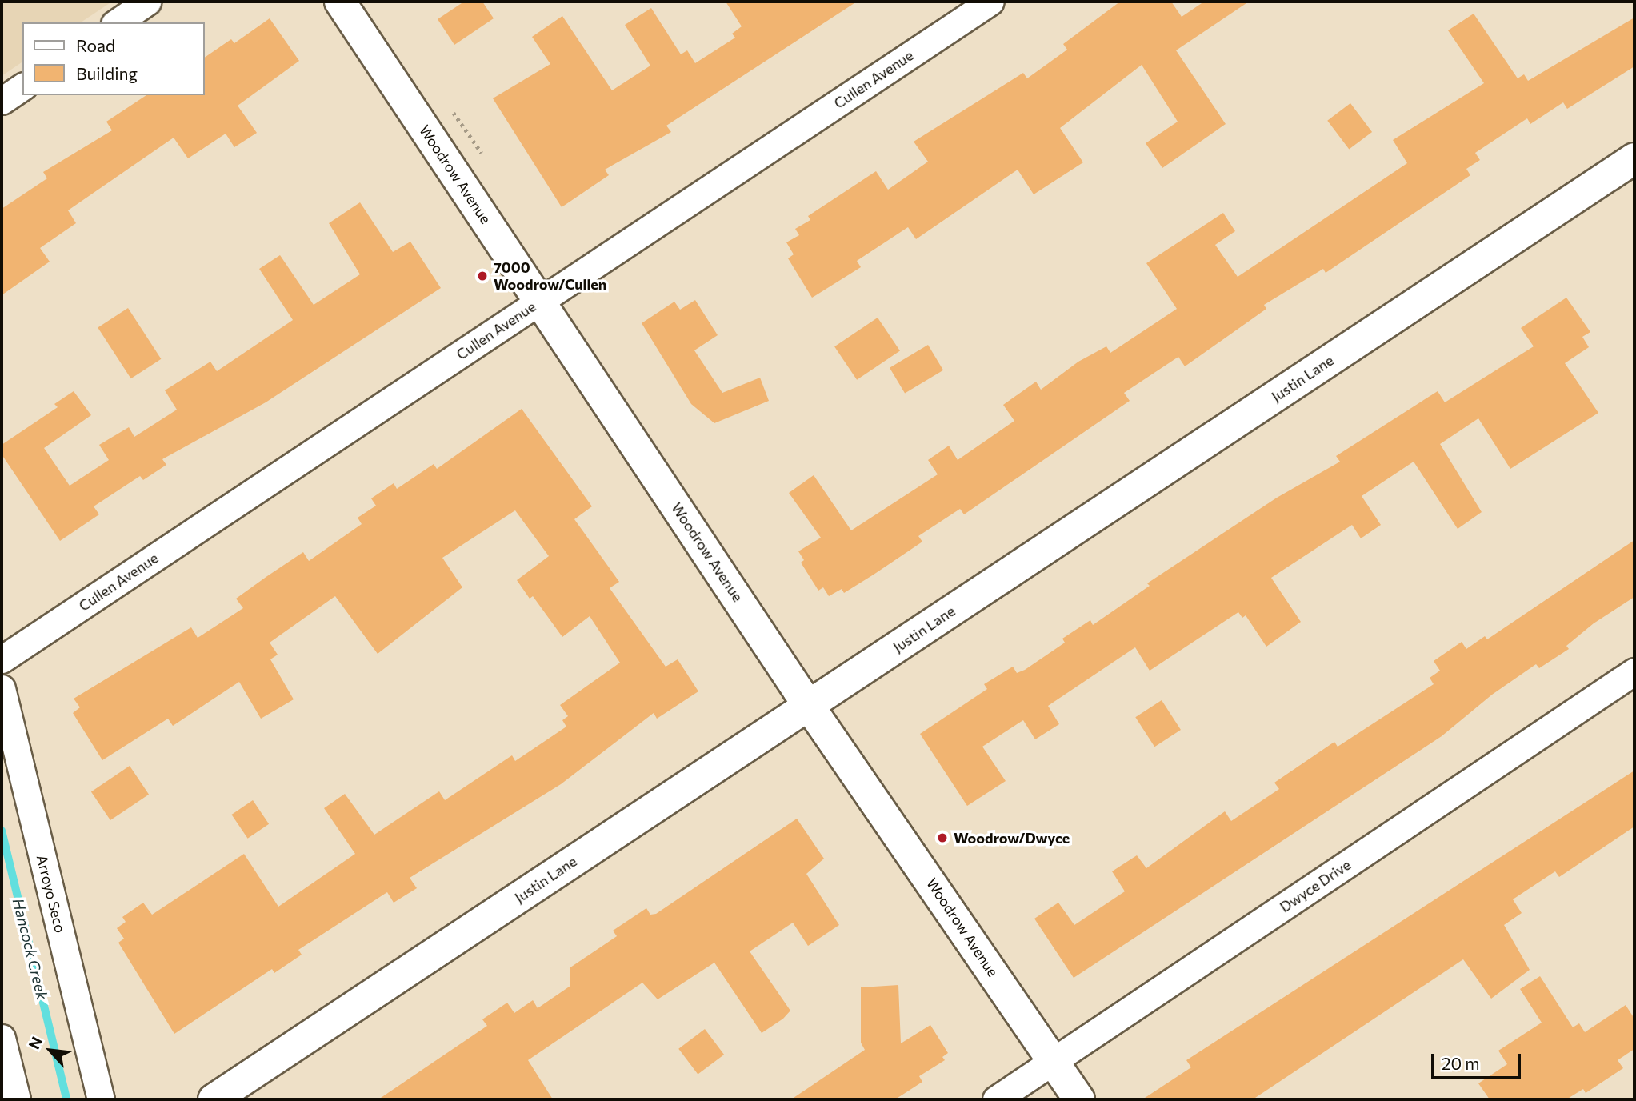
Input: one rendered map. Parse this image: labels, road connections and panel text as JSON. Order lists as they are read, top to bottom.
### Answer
{
  "streets": {
    "street": [
      "Cullen Avenue",
      "Woodrow Avenue",
      "Justin Lane",
      "Dwyce Drive",
      "Arroyo Seco"
    ]
  },
  "crossings": [
    ["Cullen Avenue", "Woodrow Avenue"],
    ["Woodrow Avenue", "Justin Lane"],
    ["Woodrow Avenue", "Dwyce Drive"]
  ],
  "water": ["Hancock Creek"],
  "places": ["7000 Woodrow/Cullen", "Woodrow/Dwyce"],
  "legend": ["Road", "Building"],
  "scale_bar": "20 m",
  "north": "top left"
}
